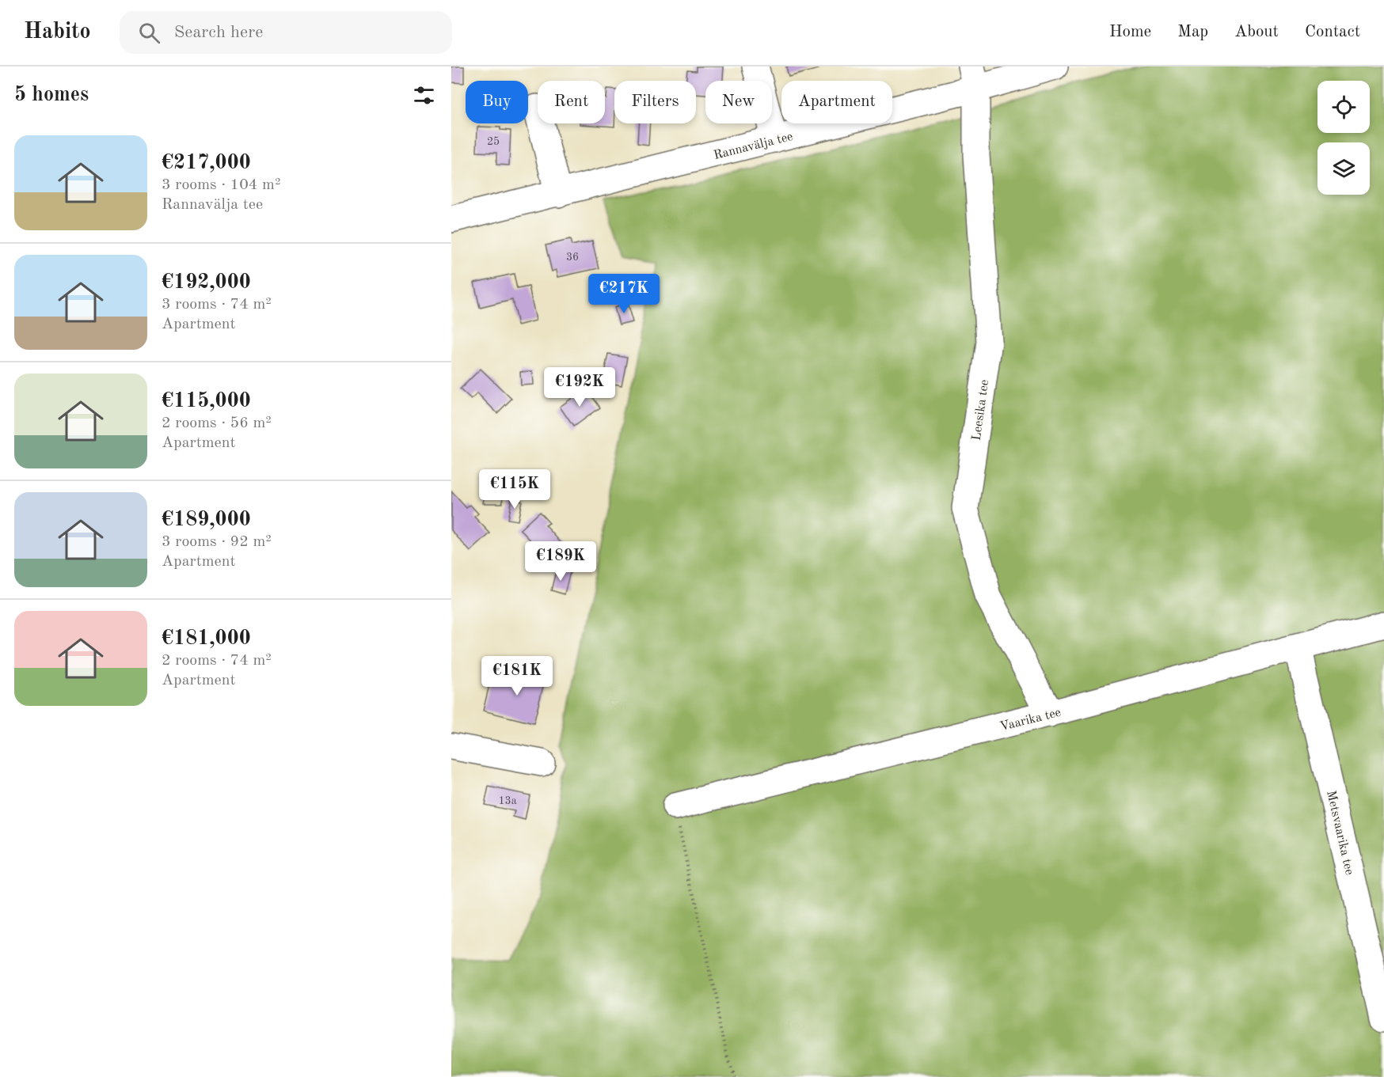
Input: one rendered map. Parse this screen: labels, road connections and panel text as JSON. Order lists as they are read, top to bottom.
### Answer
{
  "streets": {
    "street": [
      "Rannavälja tee",
      "Leesika tee",
      "Vaarika tee",
      "Metsvaarika tee"
    ]
  },
  "crossings": [
    ["Rannavälja tee", "Leesika tee"],
    ["Leesika tee", "Vaarika tee"],
    ["Vaarika tee", "Metsvaarika tee"]
  ],
  "house_numbers": ["25", "36", "13a"],
  "page": {
    "header": "Habito",
    "search": "Search here",
    "nav": [
      "Home",
      "Map",
      "About",
      "Contact"
    ],
    "heading": "5 homes",
    "chip": [
      "Buy",
      "Rent",
      "Filters",
      "New",
      "Apartment"
    ],
    "list": [
      {
        "name": "€217,000",
        "note": "3 rooms · 104 m² · Rannavälja tee"
      },
      {
        "name": "€192,000",
        "note": "3 rooms · 74 m² · Apartment"
      },
      {
        "name": "€115,000",
        "note": "2 rooms · 56 m² · Apartment"
      },
      {
        "name": "€189,000",
        "note": "3 rooms · 92 m² · Apartment"
      },
      {
        "name": "€181,000",
        "note": "2 rooms · 74 m² · Apartment"
      }
    ],
    "price": [
      "€217K",
      "€192K",
      "€115K",
      "€189K",
      "€181K"
    ]
  }
}
